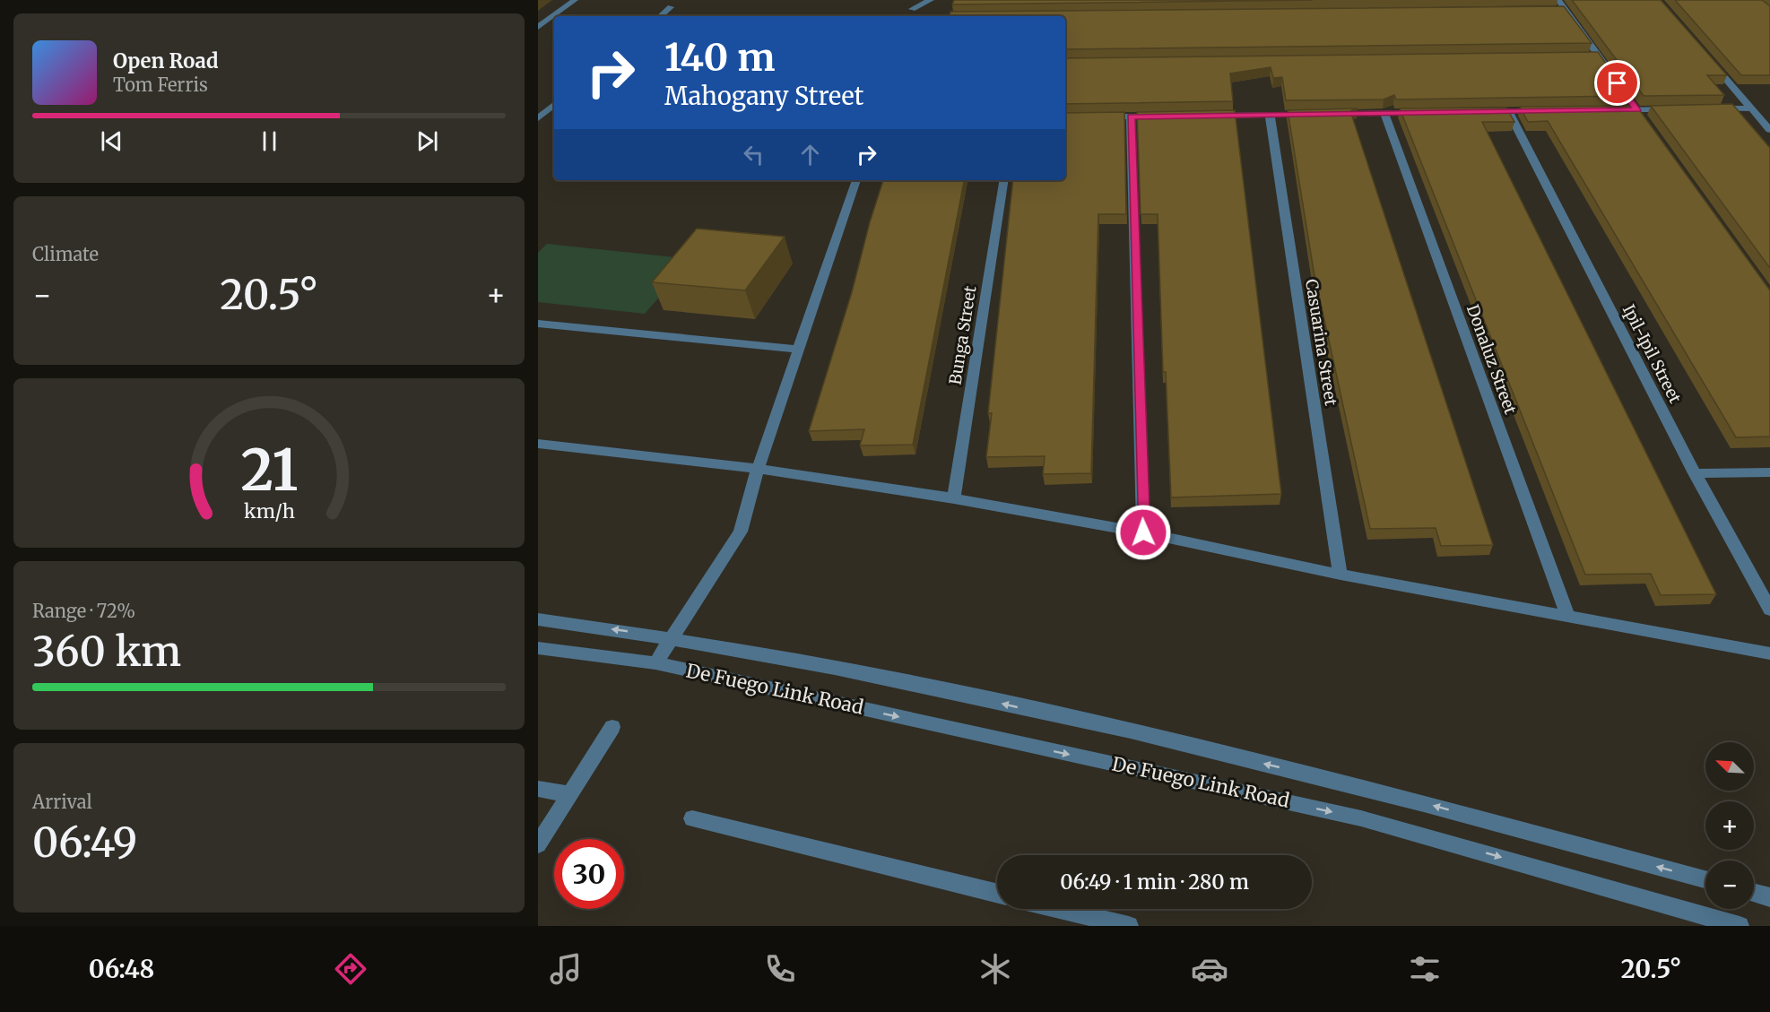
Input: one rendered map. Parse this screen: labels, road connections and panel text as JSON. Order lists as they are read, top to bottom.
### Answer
{
  "streets": {
    "street": [
      "Bunga Street",
      "Casuarina Street",
      "Ipil-Ipil Street",
      "Donaluz Street",
      "De Fuego Link Road"
    ]
  },
  "north": "top left",
  "page": {
    "turn": ["140 m", "Mahogany Street"],
    "song": ["Open Road", "Tom Ferris"],
    "tile": [
      "Climate",
      ["Range · 72%", "360 km"],
      ["Arrival", "06:49"]
    ],
    "heat": ["−", "20.5°", "+"],
    "map_buttons": ["+", "−"],
    "limit": "30",
    "trip": "06:49 · 1 min · 280 m",
    "tabs": ["06:48", "20.5°"],
    "gauge": ["21", "km/h"]
  }
}
